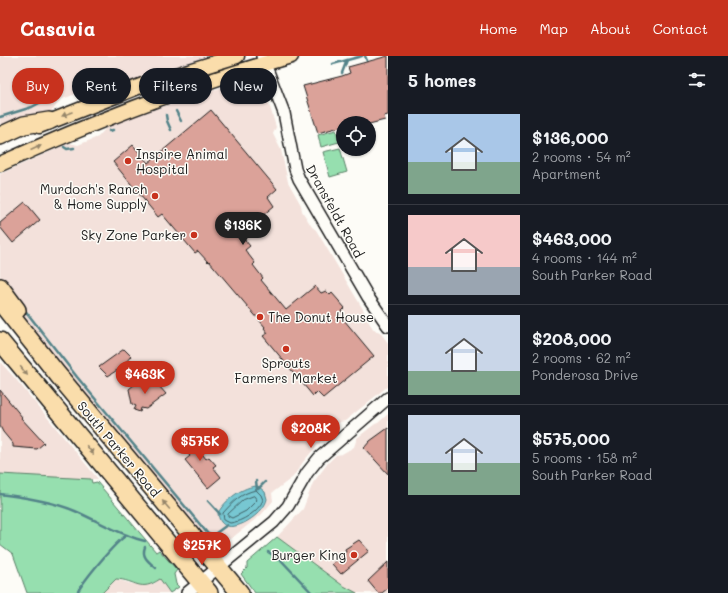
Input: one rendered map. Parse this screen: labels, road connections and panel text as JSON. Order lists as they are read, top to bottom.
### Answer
{
  "streets": {
    "highway": ["South Parker Road"],
    "street": ["Dransfeldt Road"]
  },
  "places": [
    "Inspire Animal Hospital",
    "Murdoch's Ranch & Home Supply",
    "Sky Zone Parker",
    "The Donut House",
    "Sprouts Farmers Market",
    "Burger King"
  ],
  "page": {
    "header": "Casavia",
    "nav": [
      "Home",
      "Map",
      "About",
      "Contact"
    ],
    "heading": "5 homes",
    "chip": [
      "Buy",
      "Rent",
      "Filters",
      "New"
    ],
    "list": [
      {
        "name": "$136,000",
        "note": "2 rooms · 54 m² · Apartment"
      },
      {
        "name": "$463,000",
        "note": "4 rooms · 144 m² · South Parker Road"
      },
      {
        "name": "$208,000",
        "note": "2 rooms · 62 m² · Ponderosa Drive"
      },
      {
        "name": "$575,000",
        "note": "5 rooms · 158 m² · South Parker Road"
      }
    ],
    "price": [
      "$136K",
      "$463K",
      "$208K",
      "$575K",
      "$257K"
    ]
  }
}
